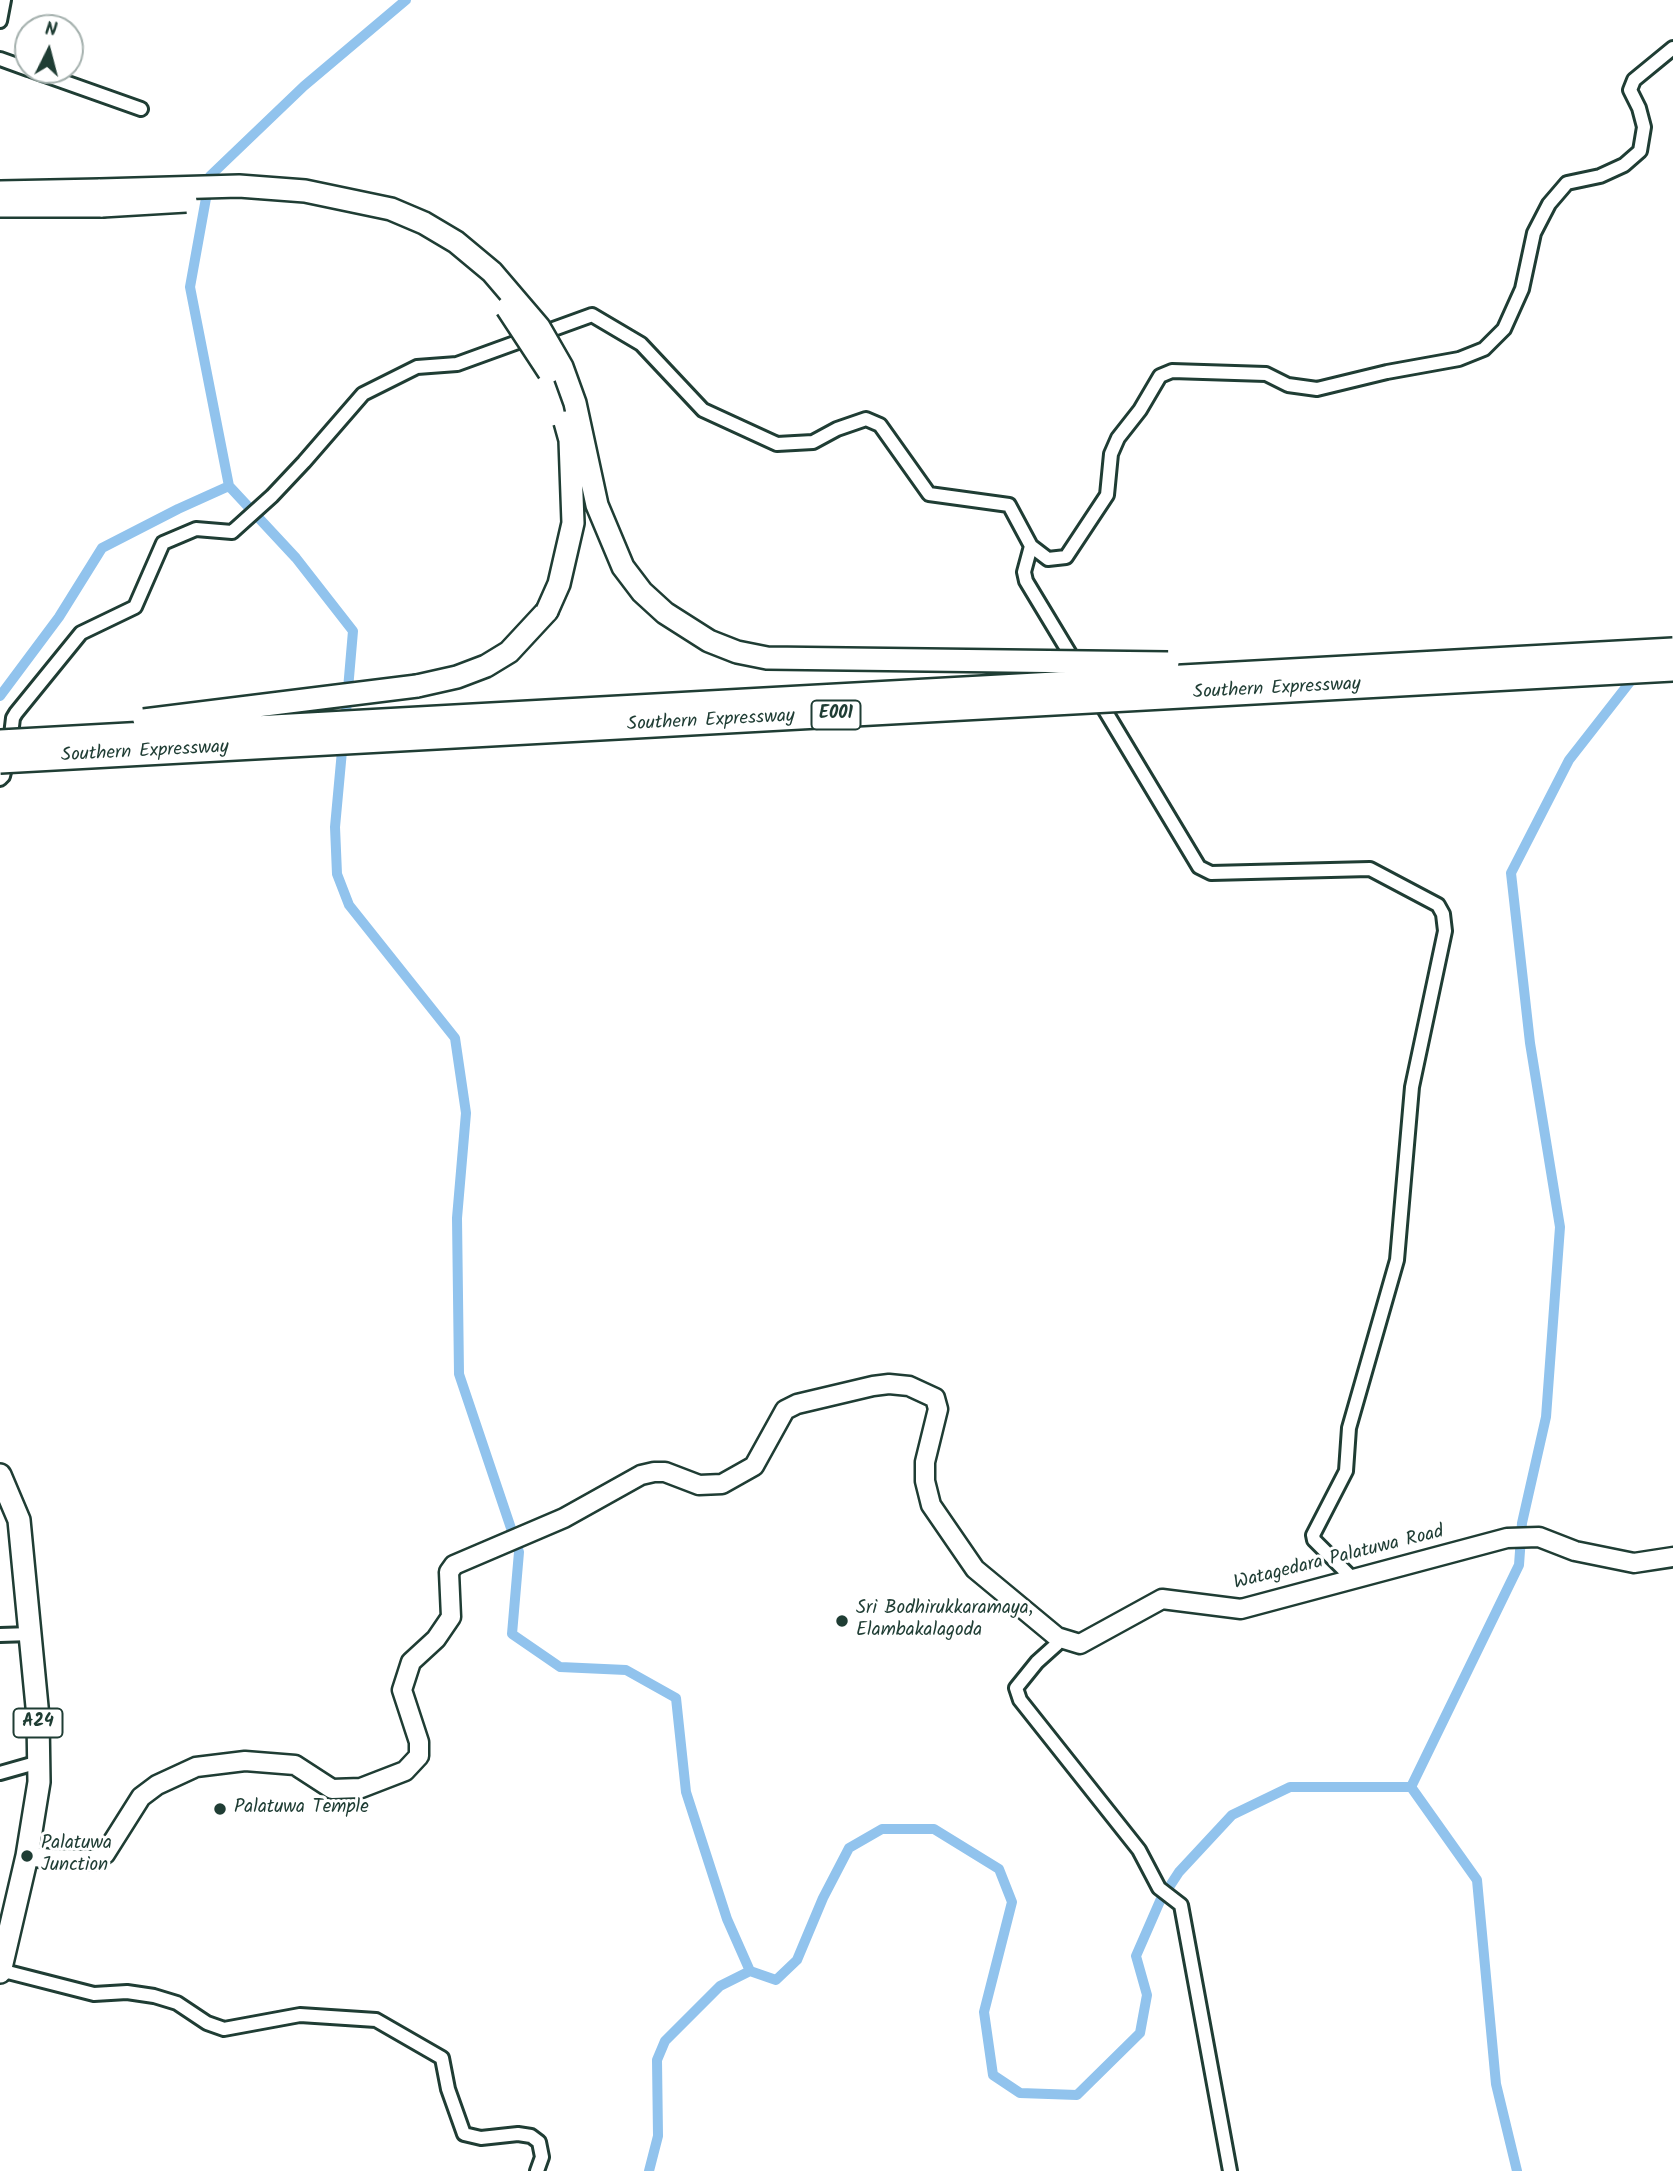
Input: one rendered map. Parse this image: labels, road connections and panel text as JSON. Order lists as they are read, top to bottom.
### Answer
{
  "streets": {
    "highway": ["Southern Expressway", "E001", "A24"],
    "street": ["Watagedara Palatuwa Road"]
  },
  "places": ["Sri Bodhirukkaramaya, Elambakalagoda", "Palatuwa Temple", "Palatuwa Junction"],
  "north": "top"
}
